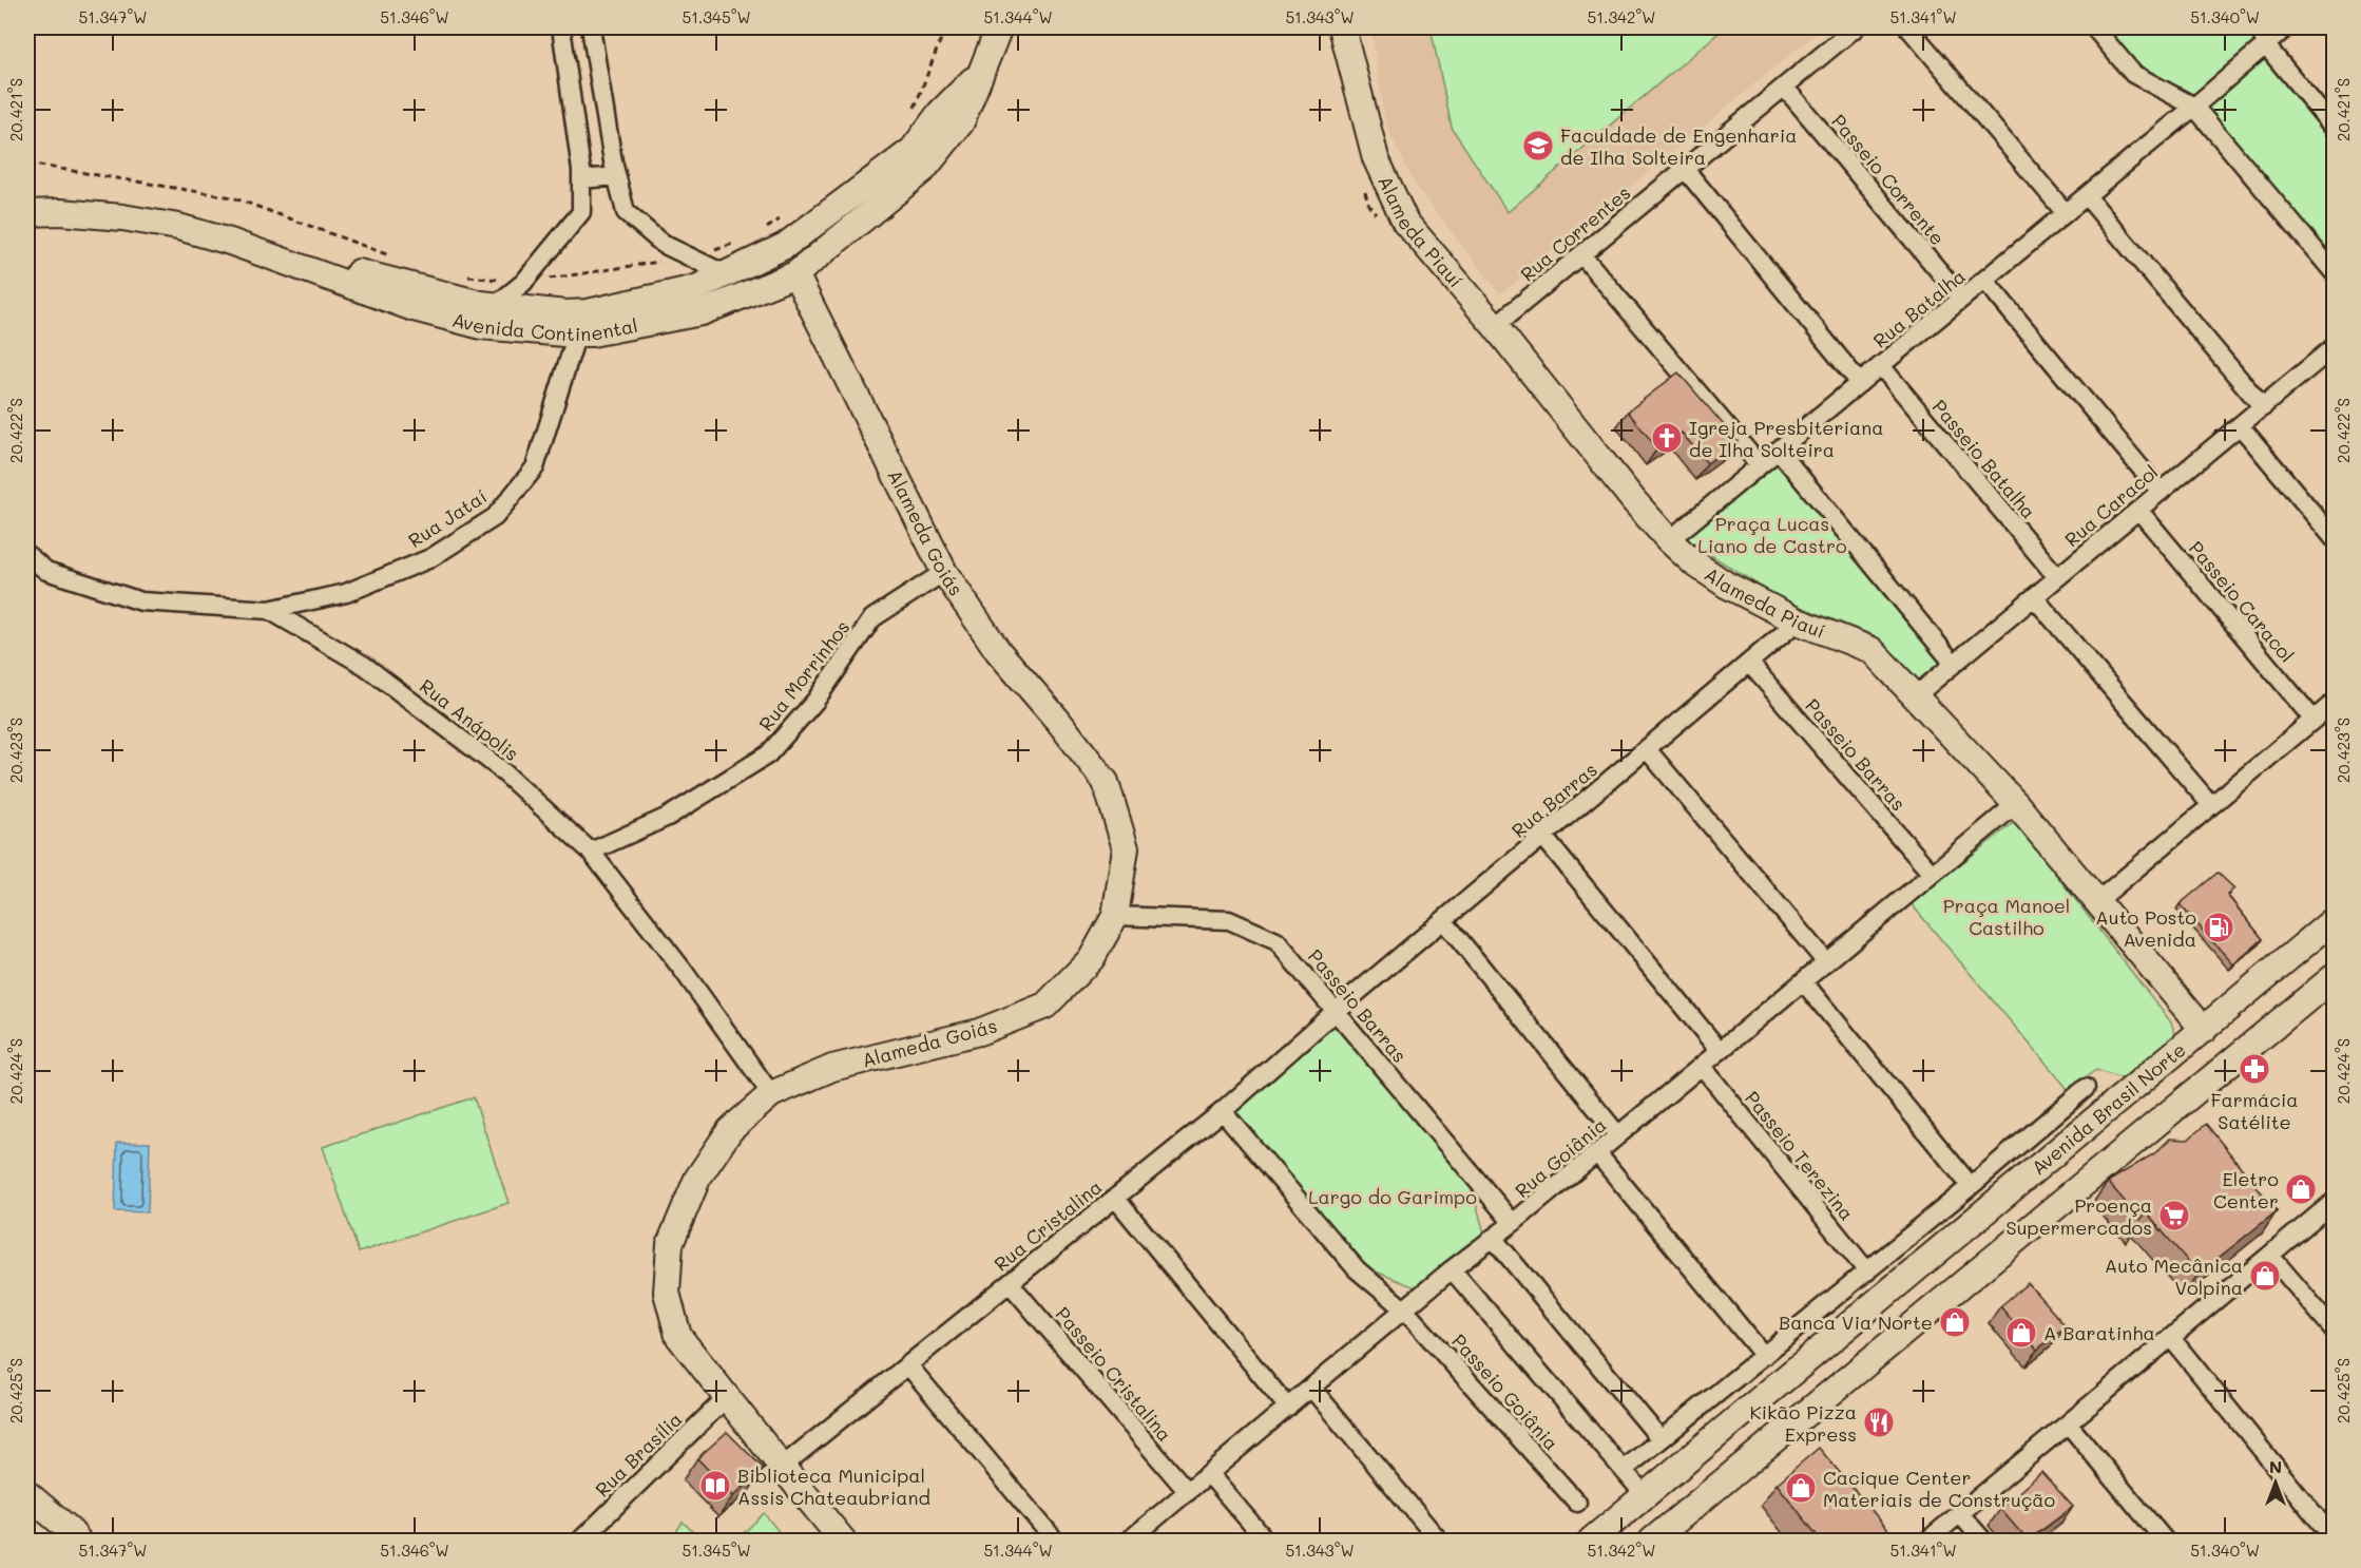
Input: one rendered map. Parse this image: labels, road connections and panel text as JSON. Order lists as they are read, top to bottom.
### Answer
{
  "streets": {
    "street": [
      "Passeio Corrente",
      "Alameda Piauí",
      "Rua Correntes",
      "Rua Batalha",
      "Avenida Continental",
      "Passeio Batalha",
      "Rua Caracol",
      "Rua Jataí",
      "Alameda Goiás",
      "Passeio Caracol",
      "Rua Morrinhos",
      "Rua Anápolis",
      "Passeio Barras",
      "Rua Barras",
      "Avenida Brasil Norte",
      "Passeio Terezina",
      "Rua Goiânia",
      "Rua Cristalina",
      "Passeio Cristalina",
      "Passeio Goiânia",
      "Rua Brasília"
    ]
  },
  "crossings": [
    ["Passeio Corrente", "Rua Correntes"],
    ["Passeio Corrente", "Rua Batalha"],
    ["Alameda Piauí", "Rua Correntes"],
    ["Alameda Piauí", "Rua Batalha"],
    ["Alameda Piauí", "Rua Caracol"],
    ["Alameda Piauí", "Rua Barras"],
    ["Alameda Piauí", "Avenida Brasil Norte"],
    ["Alameda Piauí", "Rua Goiânia"],
    ["Rua Batalha", "Passeio Batalha"],
    ["Avenida Continental", "Rua Jataí"],
    ["Avenida Continental", "Alameda Goiás"],
    ["Passeio Batalha", "Rua Caracol"],
    ["Rua Caracol", "Passeio Caracol"],
    ["Rua Jataí", "Rua Anápolis"],
    ["Alameda Goiás", "Rua Morrinhos"],
    ["Alameda Goiás", "Rua Anápolis"],
    ["Alameda Goiás", "Passeio Barras"],
    ["Alameda Goiás", "Rua Cristalina"],
    ["Alameda Goiás", "Rua Brasília"],
    ["Rua Morrinhos", "Rua Anápolis"],
    ["Passeio Barras", "Rua Barras"],
    ["Passeio Barras", "Rua Goiânia"],
    ["Passeio Barras", "Rua Cristalina"],
    ["Rua Barras", "Rua Cristalina"],
    ["Passeio Terezina", "Rua Goiânia"],
    ["Rua Goiânia", "Passeio Cristalina"],
    ["Rua Goiânia", "Passeio Goiânia"],
    ["Rua Cristalina", "Passeio Cristalina"]
  ],
  "parks": ["Praça Lucas Liano de Castro", "Praça Manoel Castilho", "Largo do Garimpo"],
  "places": {
    "school or university": ["Faculdade de Engenharia de Ilha Solteira"],
    "church": ["Igreja Presbiteriana de Ilha Solteira"],
    "fuel station": ["Auto Posto Avenida"],
    "pharmacy": ["Farmácia Satélite"],
    "shop": [
      "Eletro Center",
      "Auto Mecânica Volpina",
      "Banca Via Norte",
      "A Baratinha",
      "Cacique Center Materiais de Construção"
    ],
    "supermarket": ["Proença Supermercados"],
    "restaurant": ["Kikão Pizza Express"],
    "library": ["Biblioteca Municipal Assis Chateaubriand"]
  },
  "north": "top",
  "coordinates": [
    "51.347°W",
    "51.346°W",
    "51.345°W",
    "51.344°W",
    "51.343°W",
    "51.342°W",
    "51.341°W",
    "51.340°W",
    "20.421°S",
    "20.422°S",
    "20.423°S",
    "20.424°S",
    "20.425°S"
  ]
}
